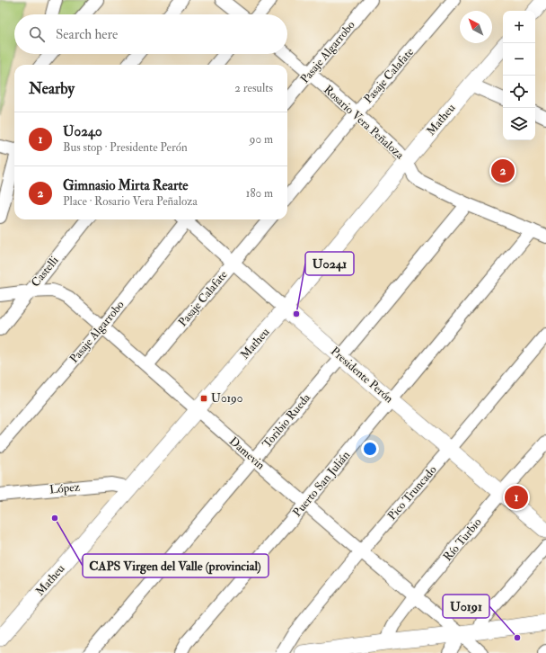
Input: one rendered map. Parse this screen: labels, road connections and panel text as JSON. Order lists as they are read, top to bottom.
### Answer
{
  "streets": {
    "street": [
      "Pasaje Algarrobo",
      "Pasaje Calafate",
      "Matheu",
      "Rosario Vera Peñaloza",
      "Castelli",
      "Presidente Perón",
      "Toribio Rueda",
      "Damevin",
      "Puerto San Julián",
      "López",
      "Pico Truncado",
      "Río Turbio"
    ]
  },
  "crossings": [
    ["Pasaje Algarrobo", "Rosario Vera Peñaloza"],
    ["Pasaje Algarrobo", "Damevin"],
    ["Pasaje Calafate", "Rosario Vera Peñaloza"],
    ["Pasaje Calafate", "Presidente Perón"],
    ["Pasaje Calafate", "Damevin"],
    ["Matheu", "Rosario Vera Peñaloza"],
    ["Matheu", "Presidente Perón"],
    ["Matheu", "Damevin"],
    ["Matheu", "López"],
    ["Rosario Vera Peñaloza", "Toribio Rueda"],
    ["Rosario Vera Peñaloza", "Puerto San Julián"],
    ["Castelli", "Damevin"],
    ["Presidente Perón", "Toribio Rueda"],
    ["Presidente Perón", "Puerto San Julián"],
    ["Presidente Perón", "Pico Truncado"],
    ["Presidente Perón", "Río Turbio"],
    ["Toribio Rueda", "Damevin"],
    ["Damevin", "Puerto San Julián"],
    ["Damevin", "Pico Truncado"],
    ["Damevin", "Río Turbio"]
  ],
  "places": {
    "other": ["U0241", "CAPS Virgen del Valle (provincial)", "U0191"],
    "transit": ["U0190"]
  },
  "north": "top left",
  "page": {
    "map_buttons": ["+", "−"],
    "search": "Search here",
    "heading": ["Nearby", "2 results"],
    "list": [
      {
        "mark": "1",
        "name": "U0240",
        "note": "Bus stop · Presidente Perón",
        "value": "90 m"
      },
      {
        "mark": "2",
        "name": "Gimnasio Mirta Rearte",
        "note": "Place · Rosario Vera Peñaloza",
        "value": "180 m"
      }
    ],
    "pins": ["2", "1"]
  }
}
